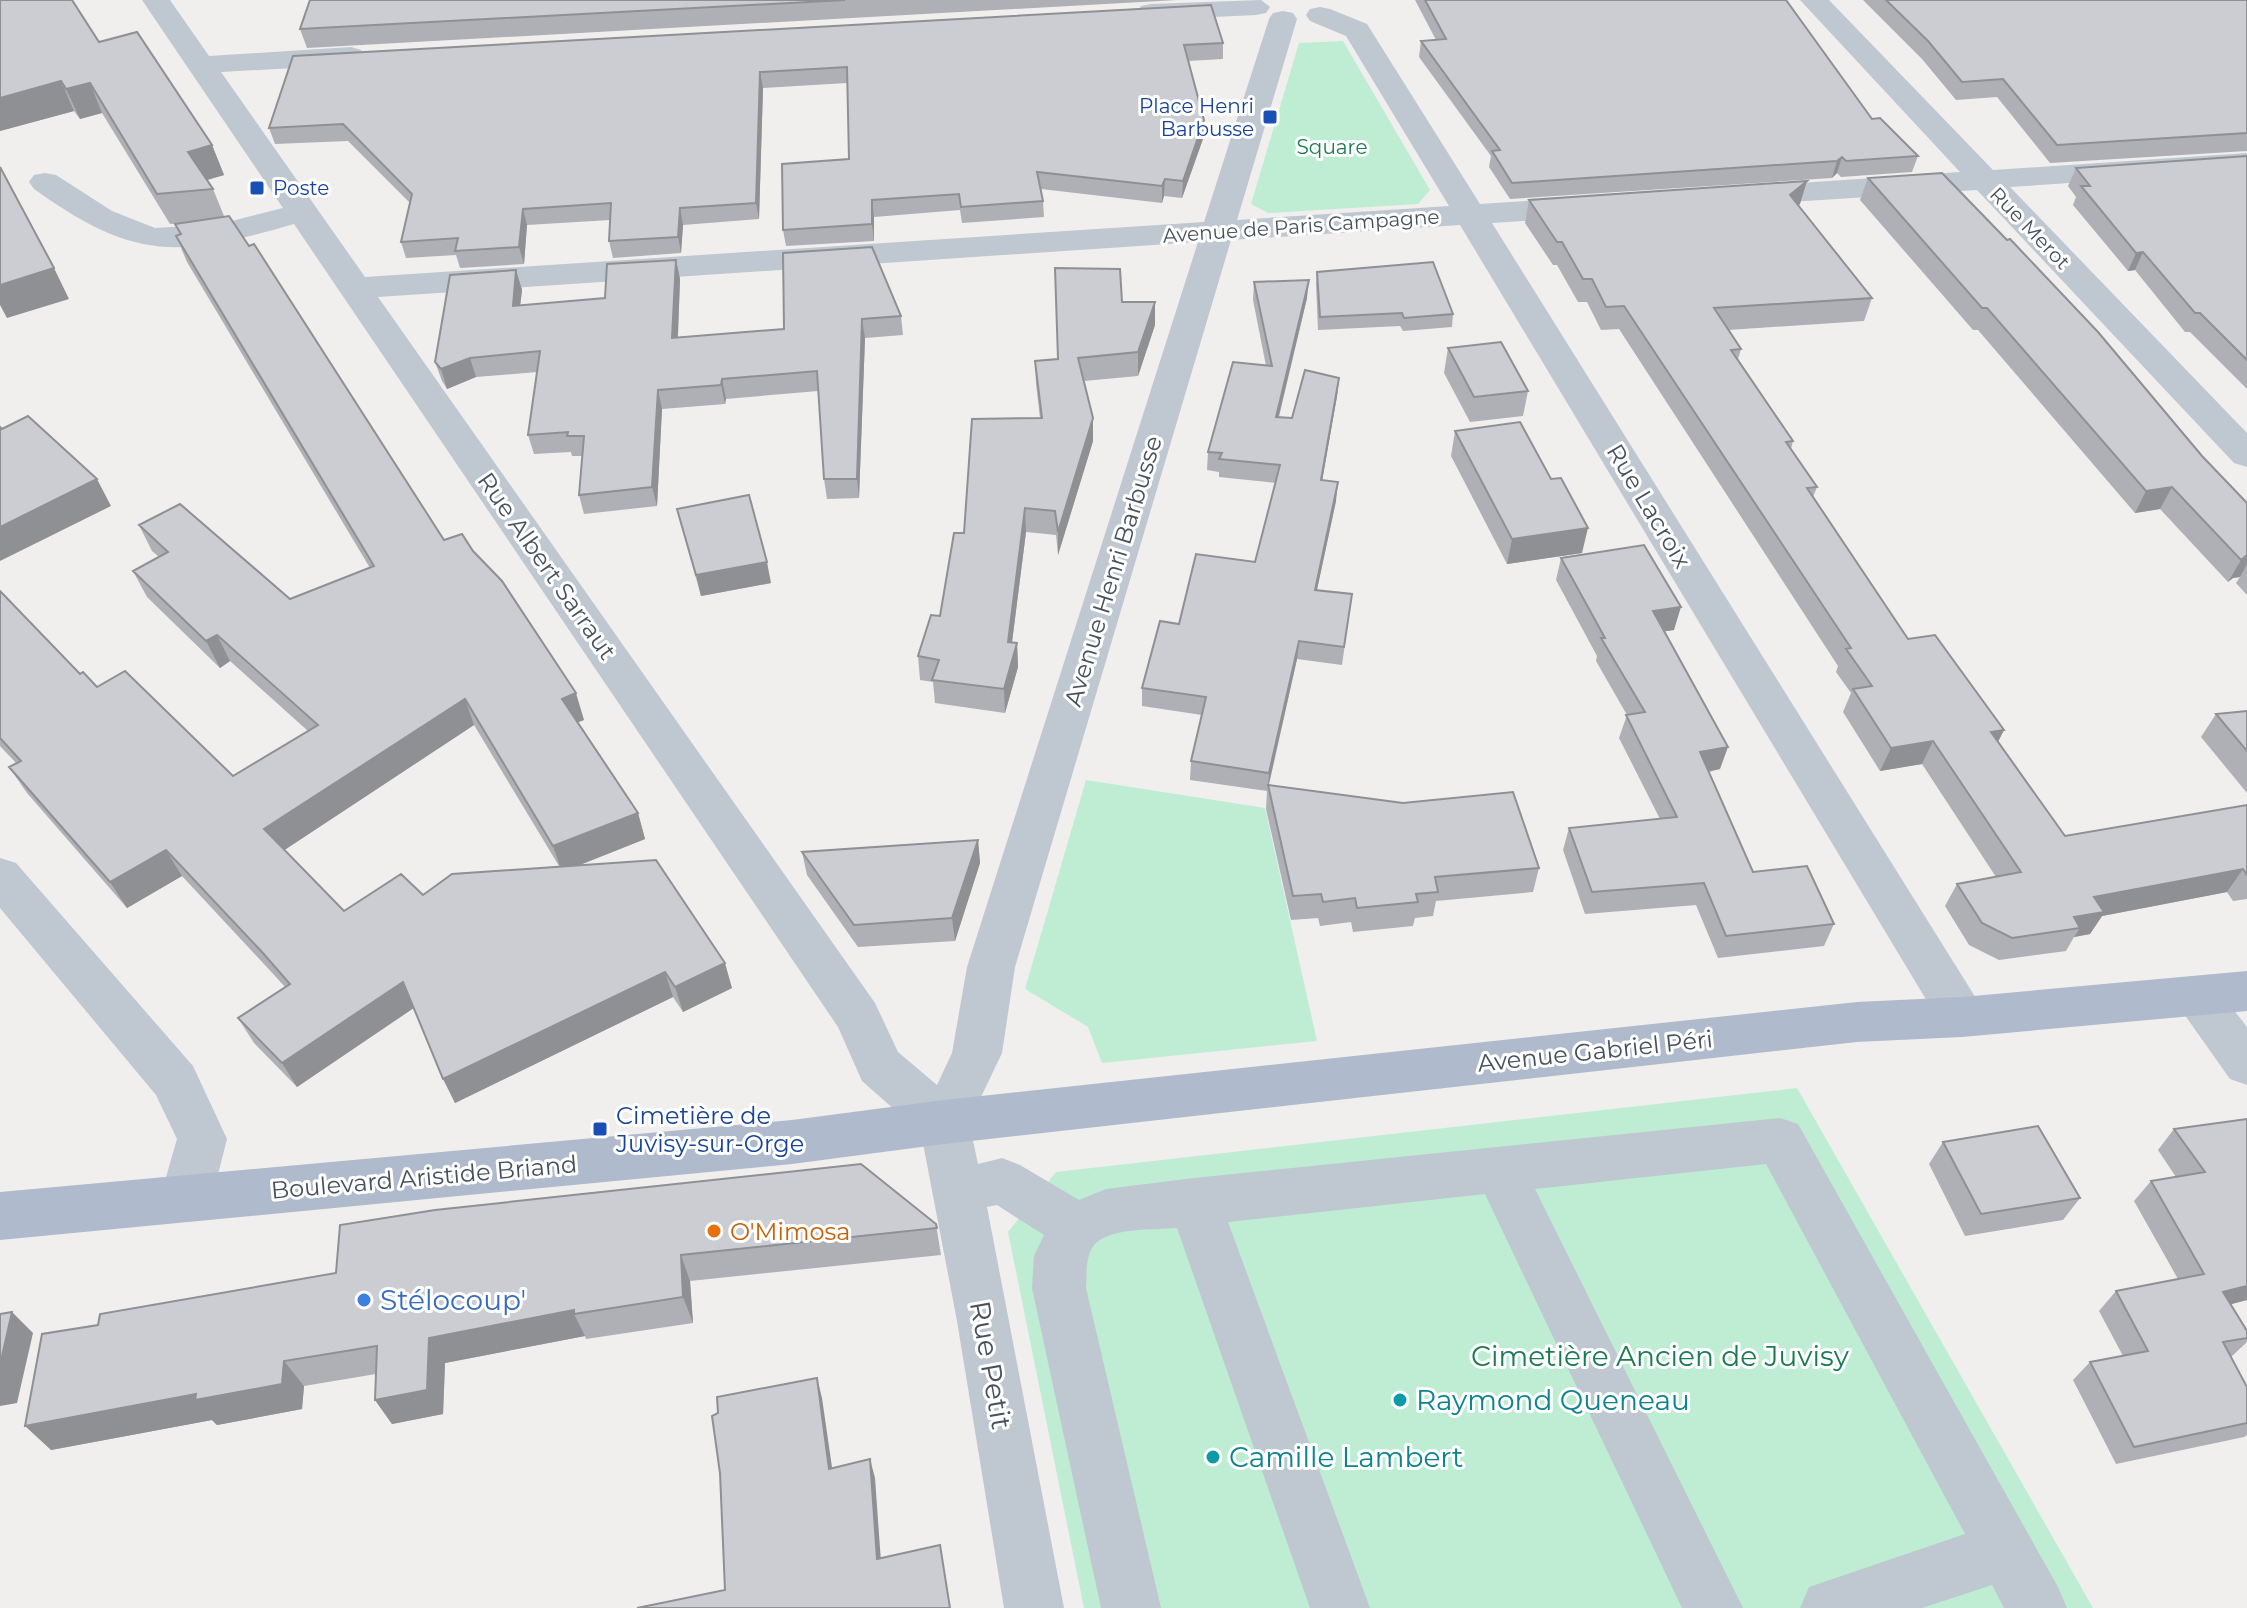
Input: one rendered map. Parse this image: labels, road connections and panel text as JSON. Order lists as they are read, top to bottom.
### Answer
{
  "streets": {
    "main road": ["Avenue Gabriel Péri", "Boulevard Aristide Briand"],
    "street": [
      "Avenue de Paris Campagne",
      "Rue Merot",
      "Rue Lacroix",
      "Rue Albert Sarraut",
      "Avenue Henri Barbusse",
      "Rue Petit"
    ]
  },
  "crossings": [
    ["Avenue de Paris Campagne", "Rue Lacroix"],
    ["Avenue de Paris Campagne", "Rue Albert Sarraut"],
    ["Avenue de Paris Campagne", "Avenue Henri Barbusse"],
    ["Rue Lacroix", "Avenue Henri Barbusse"],
    ["Rue Lacroix", "Avenue Gabriel Péri"],
    ["Rue Albert Sarraut", "Avenue Henri Barbusse"],
    ["Rue Albert Sarraut", "Avenue Gabriel Péri"],
    ["Rue Albert Sarraut", "Boulevard Aristide Briand"],
    ["Rue Albert Sarraut", "Rue Petit"],
    ["Avenue Henri Barbusse", "Avenue Gabriel Péri"],
    ["Avenue Henri Barbusse", "Boulevard Aristide Briand"],
    ["Avenue Henri Barbusse", "Rue Petit"],
    ["Avenue Gabriel Péri", "Boulevard Aristide Briand"],
    ["Avenue Gabriel Péri", "Rue Petit"],
    ["Boulevard Aristide Briand", "Rue Petit"]
  ],
  "parks": ["Square", "Cimetière Ancien de Juvisy"],
  "places": {
    "transit": ["Place Henri Barbusse", "Poste", "Cimetière de Juvisy-sur-Orge"],
    "other": [
      "O'Mimosa",
      "Stélocoup'",
      "Raymond Queneau",
      "Camille Lambert"
    ]
  }
}
